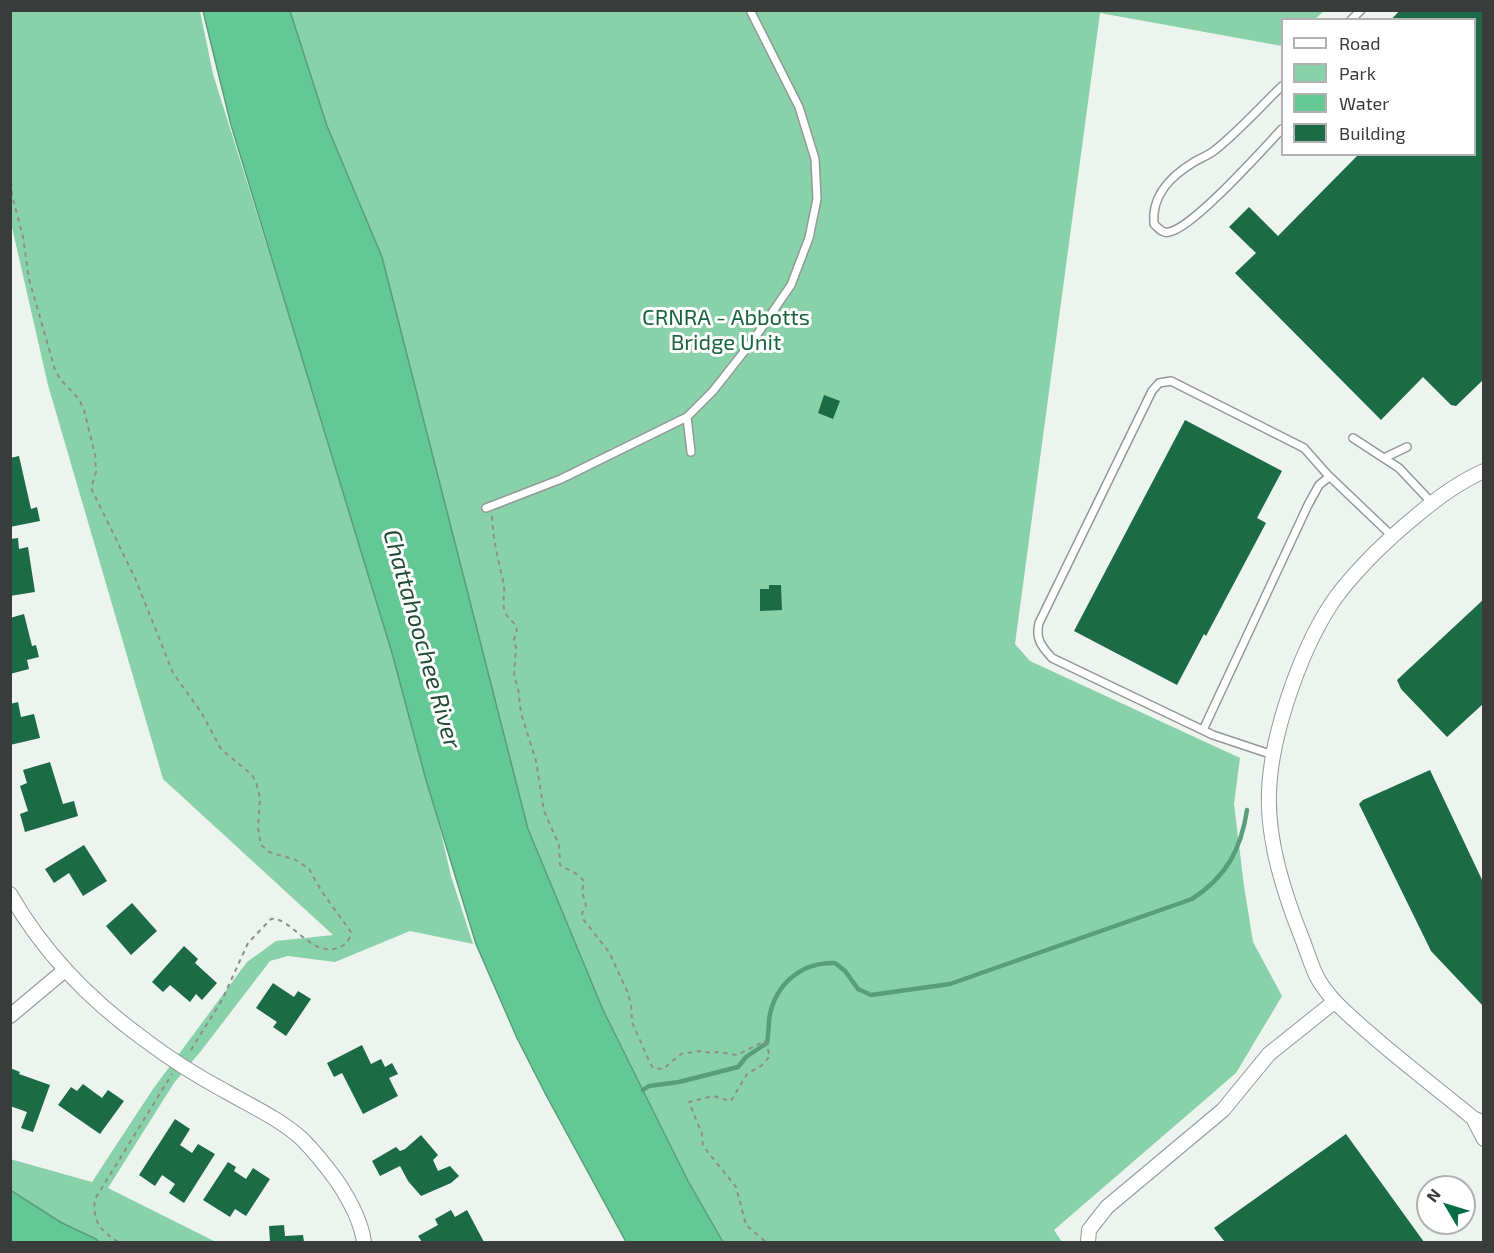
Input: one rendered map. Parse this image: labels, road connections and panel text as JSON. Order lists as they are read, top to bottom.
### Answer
{
  "water": ["Chattahoochee River"],
  "parks": ["CRNRA - Abbotts Bridge Unit"],
  "legend": [
    "Road",
    "Park",
    "Water",
    "Building"
  ],
  "north": "top left"
}
